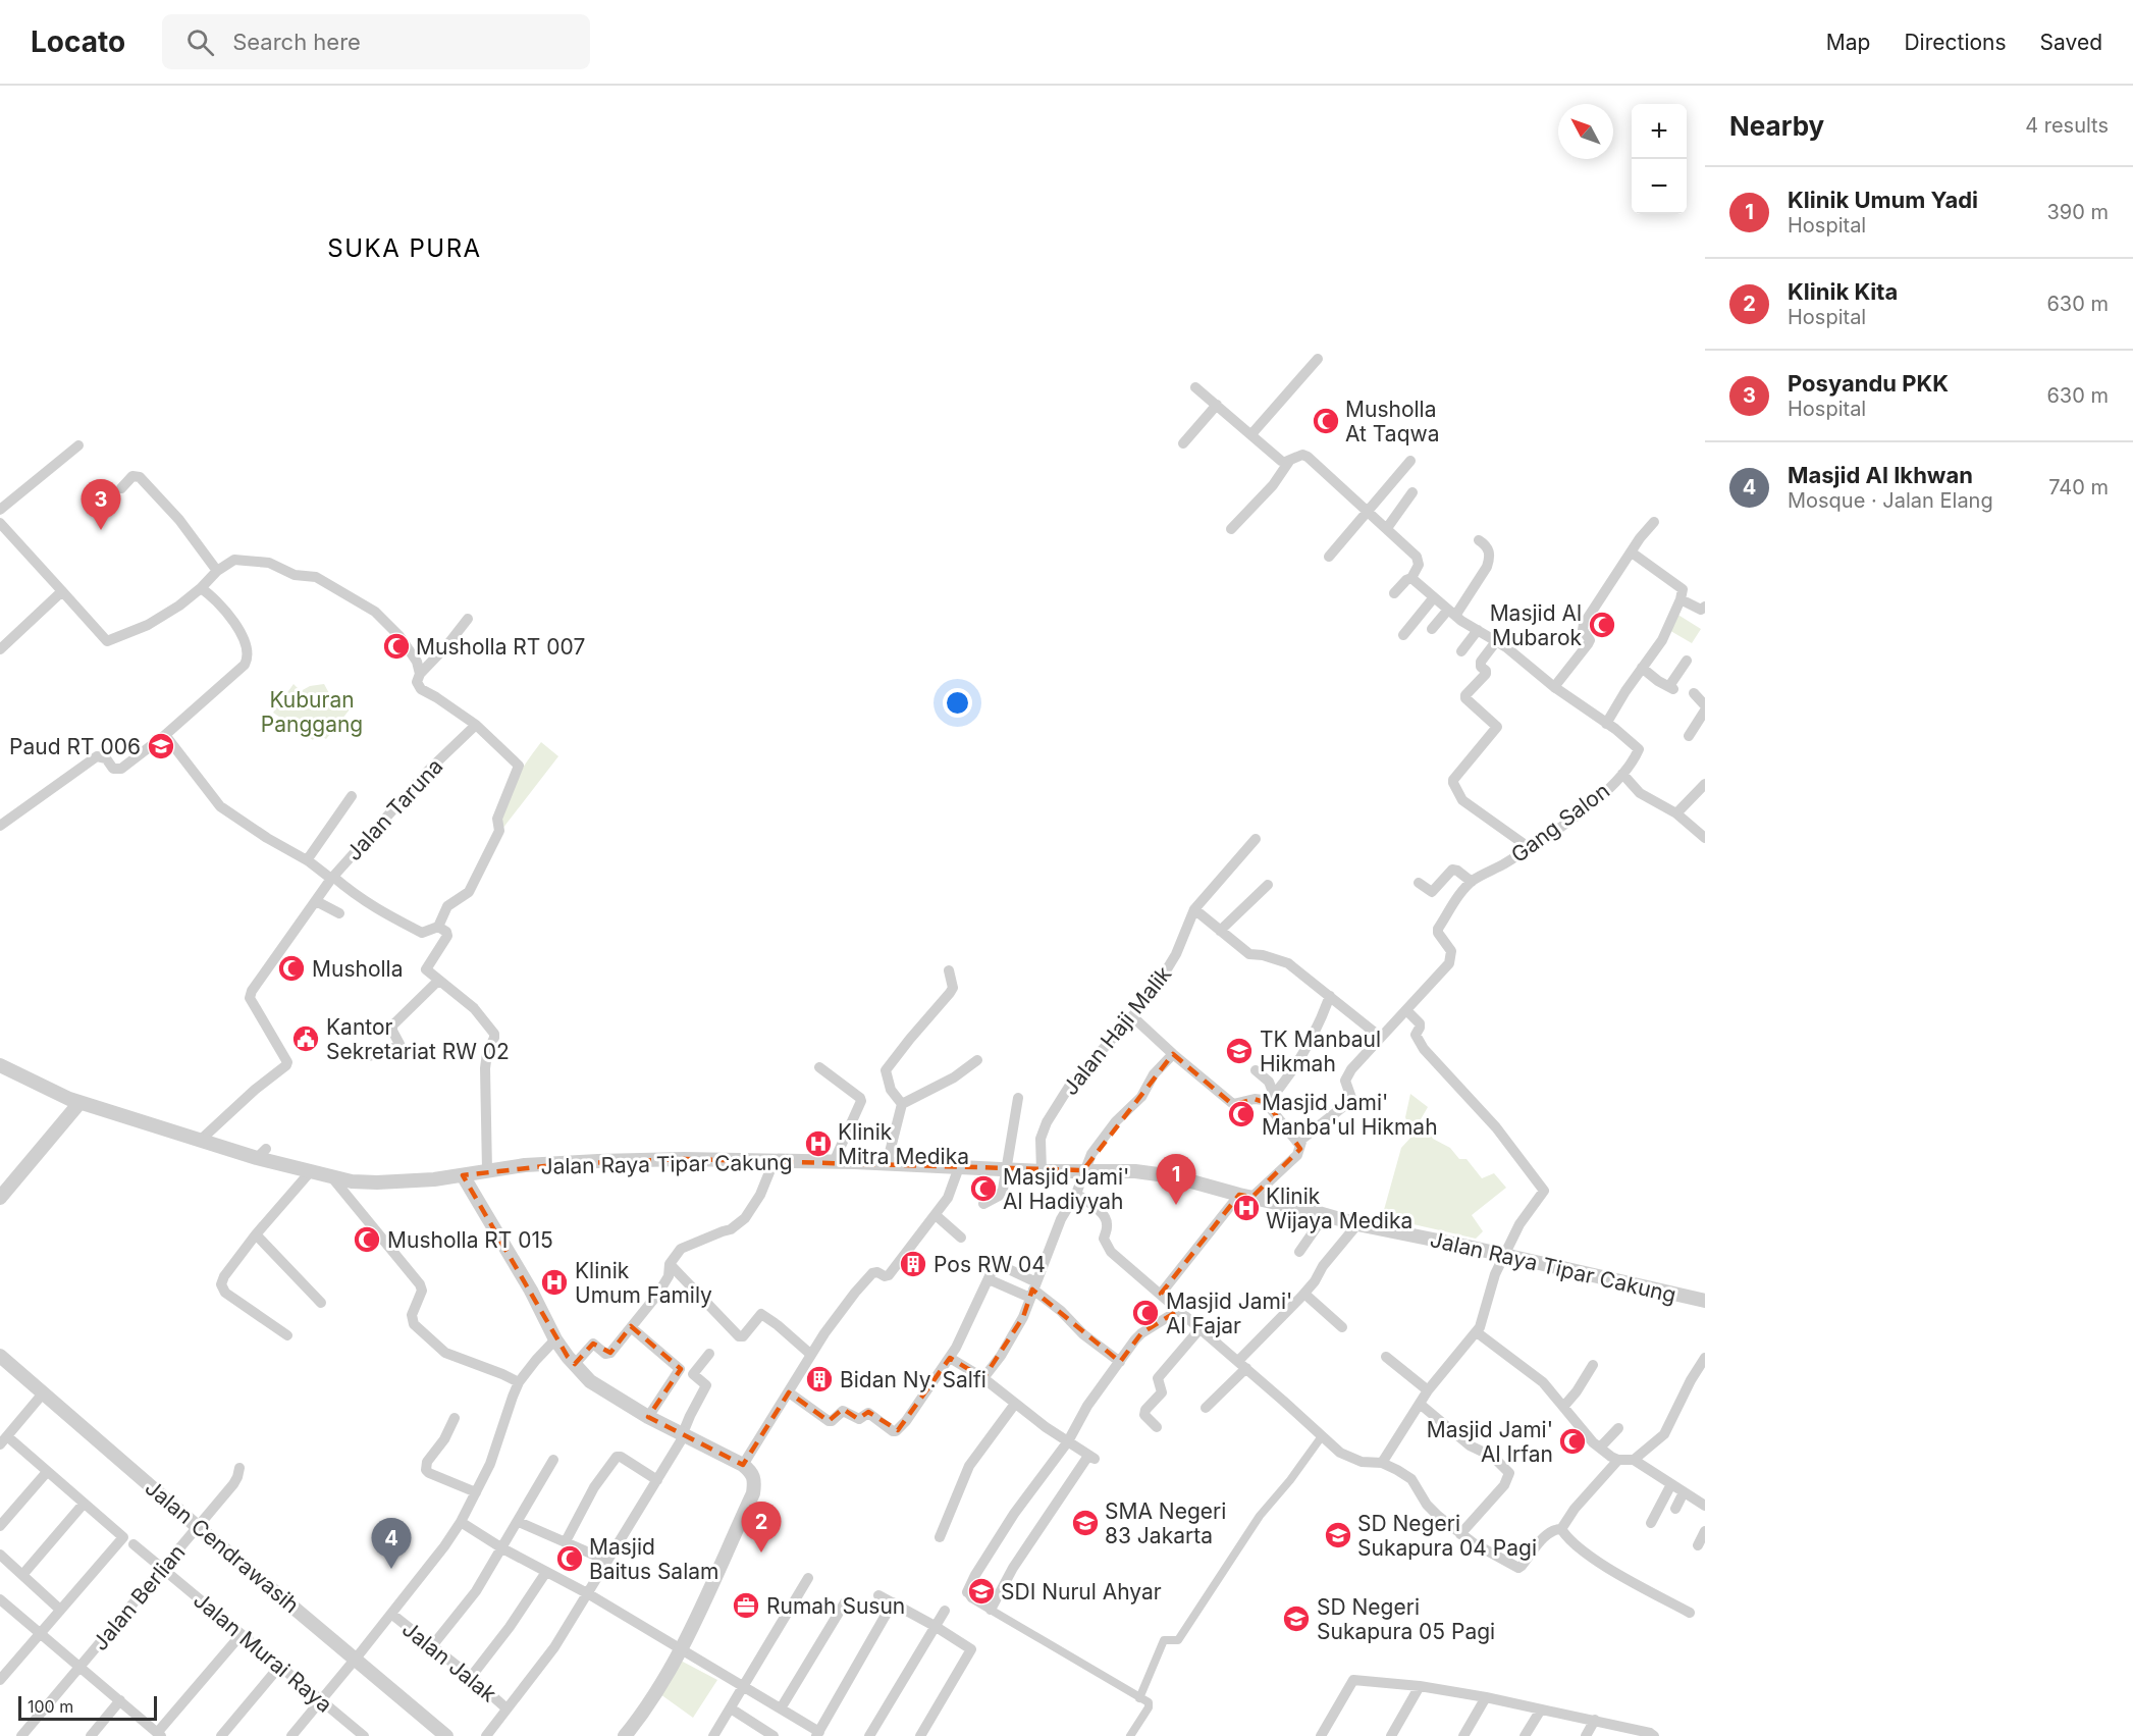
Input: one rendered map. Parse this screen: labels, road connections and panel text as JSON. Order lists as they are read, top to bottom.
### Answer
{
  "streets": {
    "street": [
      "Jalan Taruna",
      "Gang Salon",
      "Jalan Haji Malik",
      "Jalan Raya Tipar Cakung",
      "Jalan Cendrawasih",
      "Jalan Berlian",
      "Jalan Murai Raya",
      "Jalan Jalak"
    ]
  },
  "crossings": [
    ["Jalan Taruna", "Jalan Raya Tipar Cakung"],
    ["Gang Salon", "Jalan Raya Tipar Cakung"],
    ["Jalan Haji Malik", "Jalan Raya Tipar Cakung"],
    ["Jalan Cendrawasih", "Jalan Berlian"],
    ["Jalan Berlian", "Jalan Murai Raya"]
  ],
  "districts": ["SUKA PURA"],
  "parks": ["Kuburan Panggang"],
  "places": {
    "mosque": [
      "Musholla At Taqwa",
      "Masjid Al Mubarok",
      "Musholla RT 007",
      "Musholla",
      "Masjid Jami' Manba'ul Hikmah",
      "Masjid Jami' Al Hadiyyah",
      "Musholla RT 015",
      "Masjid Jami' Al Fajar",
      "Masjid Jami' Al Irfan",
      "Masjid Baitus Salam"
    ],
    "school or university": [
      "Paud RT 006",
      "TK Manbaul Hikmah",
      "SMA Negeri 83 Jakarta",
      "SD Negeri Sukapura 04 Pagi",
      "SDI Nurul Ahyar",
      "SD Negeri Sukapura 05 Pagi"
    ],
    "public building": ["Kantor Sekretariat RW 02"],
    "hospital": ["Klinik Mitra Medika", "Klinik Wijaya Medika", "Klinik Umum Family"],
    "building": ["Pos RW 04", "Bidan Ny. Salfi"],
    "office": ["Rumah Susun"]
  },
  "scale_bar": "100 m",
  "north": "top left",
  "page": {
    "header": "Locato",
    "search": "Search here",
    "nav": ["Map", "Directions", "Saved"],
    "heading": ["Nearby", "4 results"],
    "map_buttons": ["+", "−"],
    "list": [
      {
        "mark": "1",
        "name": "Klinik Umum Yadi",
        "note": "Hospital",
        "value": "390 m"
      },
      {
        "mark": "2",
        "name": "Klinik Kita",
        "note": "Hospital",
        "value": "630 m"
      },
      {
        "mark": "3",
        "name": "Posyandu PKK",
        "note": "Hospital",
        "value": "630 m"
      },
      {
        "mark": "4",
        "name": "Masjid Al Ikhwan",
        "note": "Mosque · Jalan Elang",
        "value": "740 m"
      }
    ],
    "pins": [
      "3",
      "1",
      "2",
      "4"
    ],
    "scale": "100 m"
  }
}
